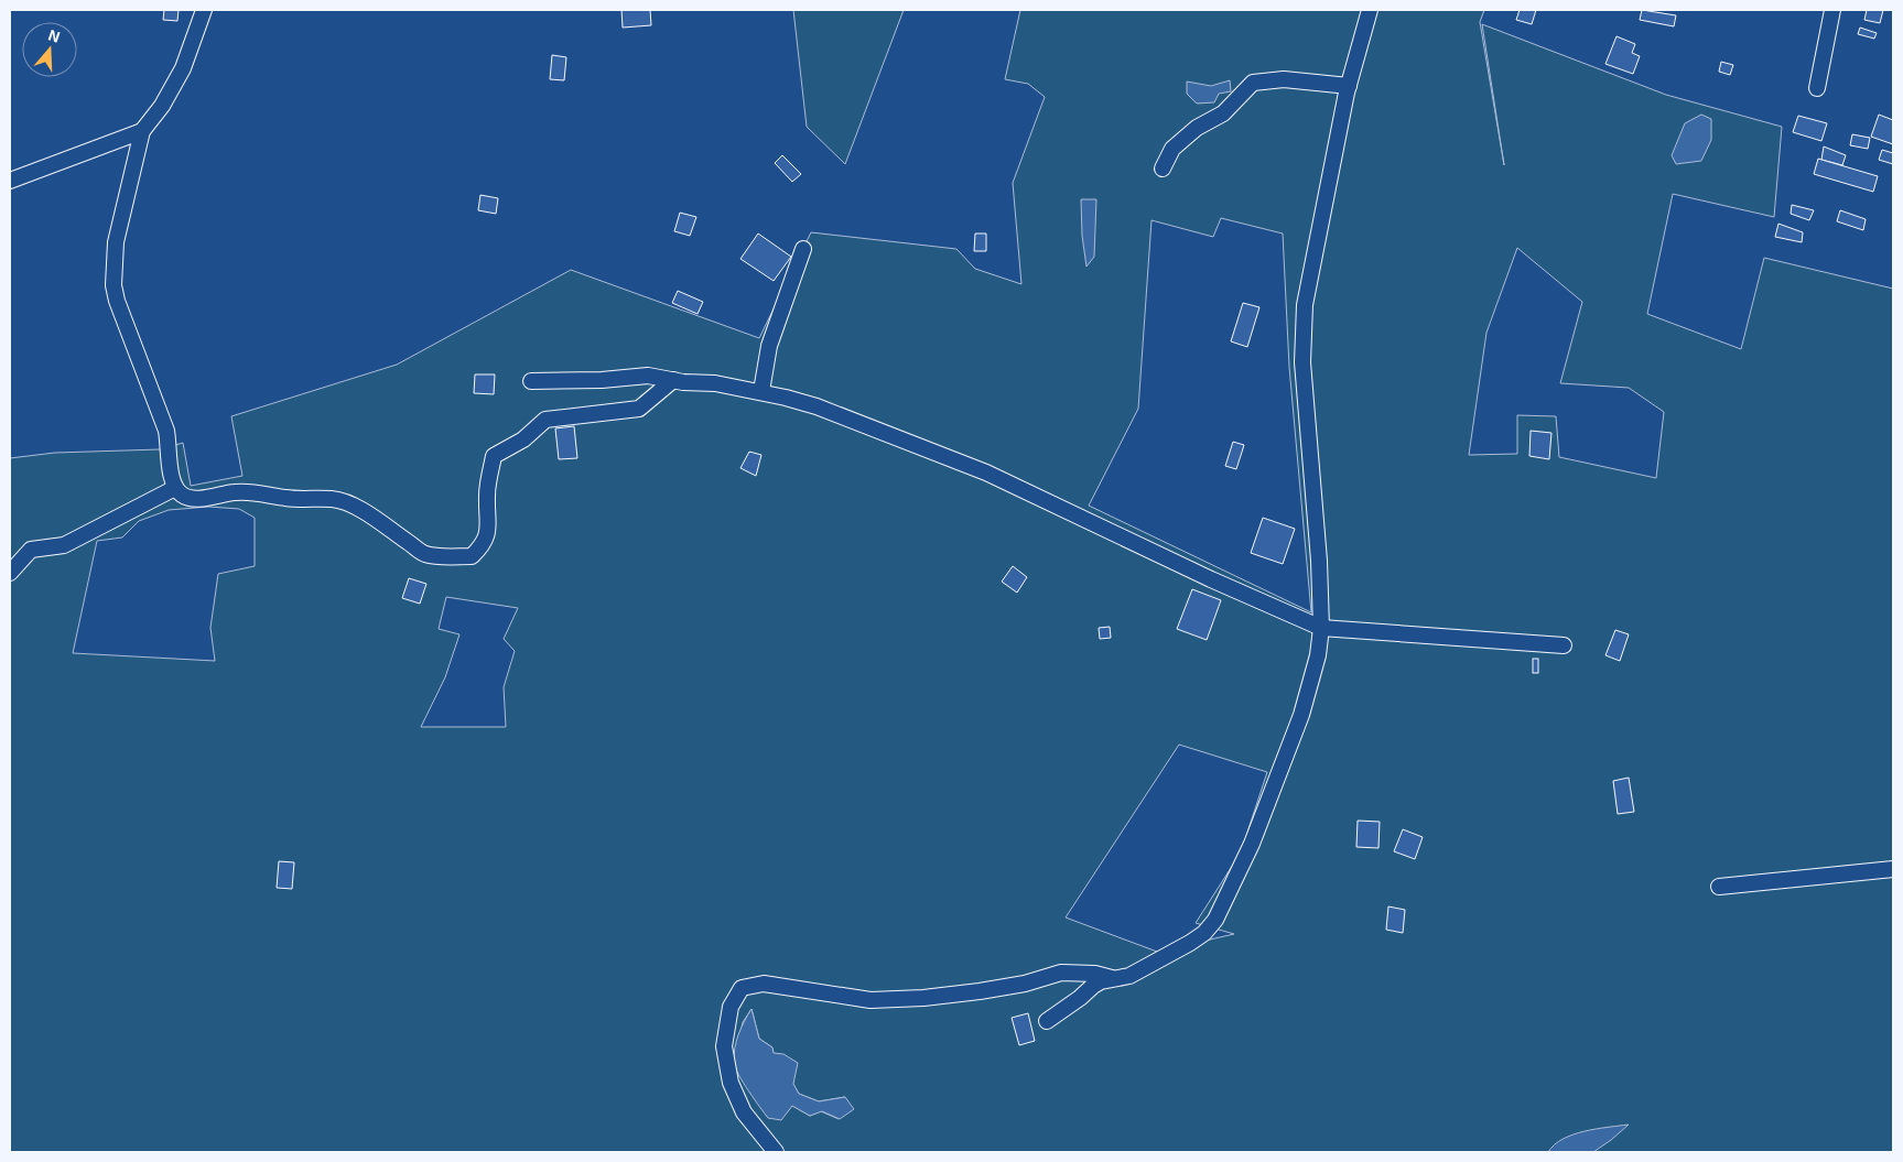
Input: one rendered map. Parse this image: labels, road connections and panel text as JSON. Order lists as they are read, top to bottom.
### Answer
{
  "north": "top"
}
